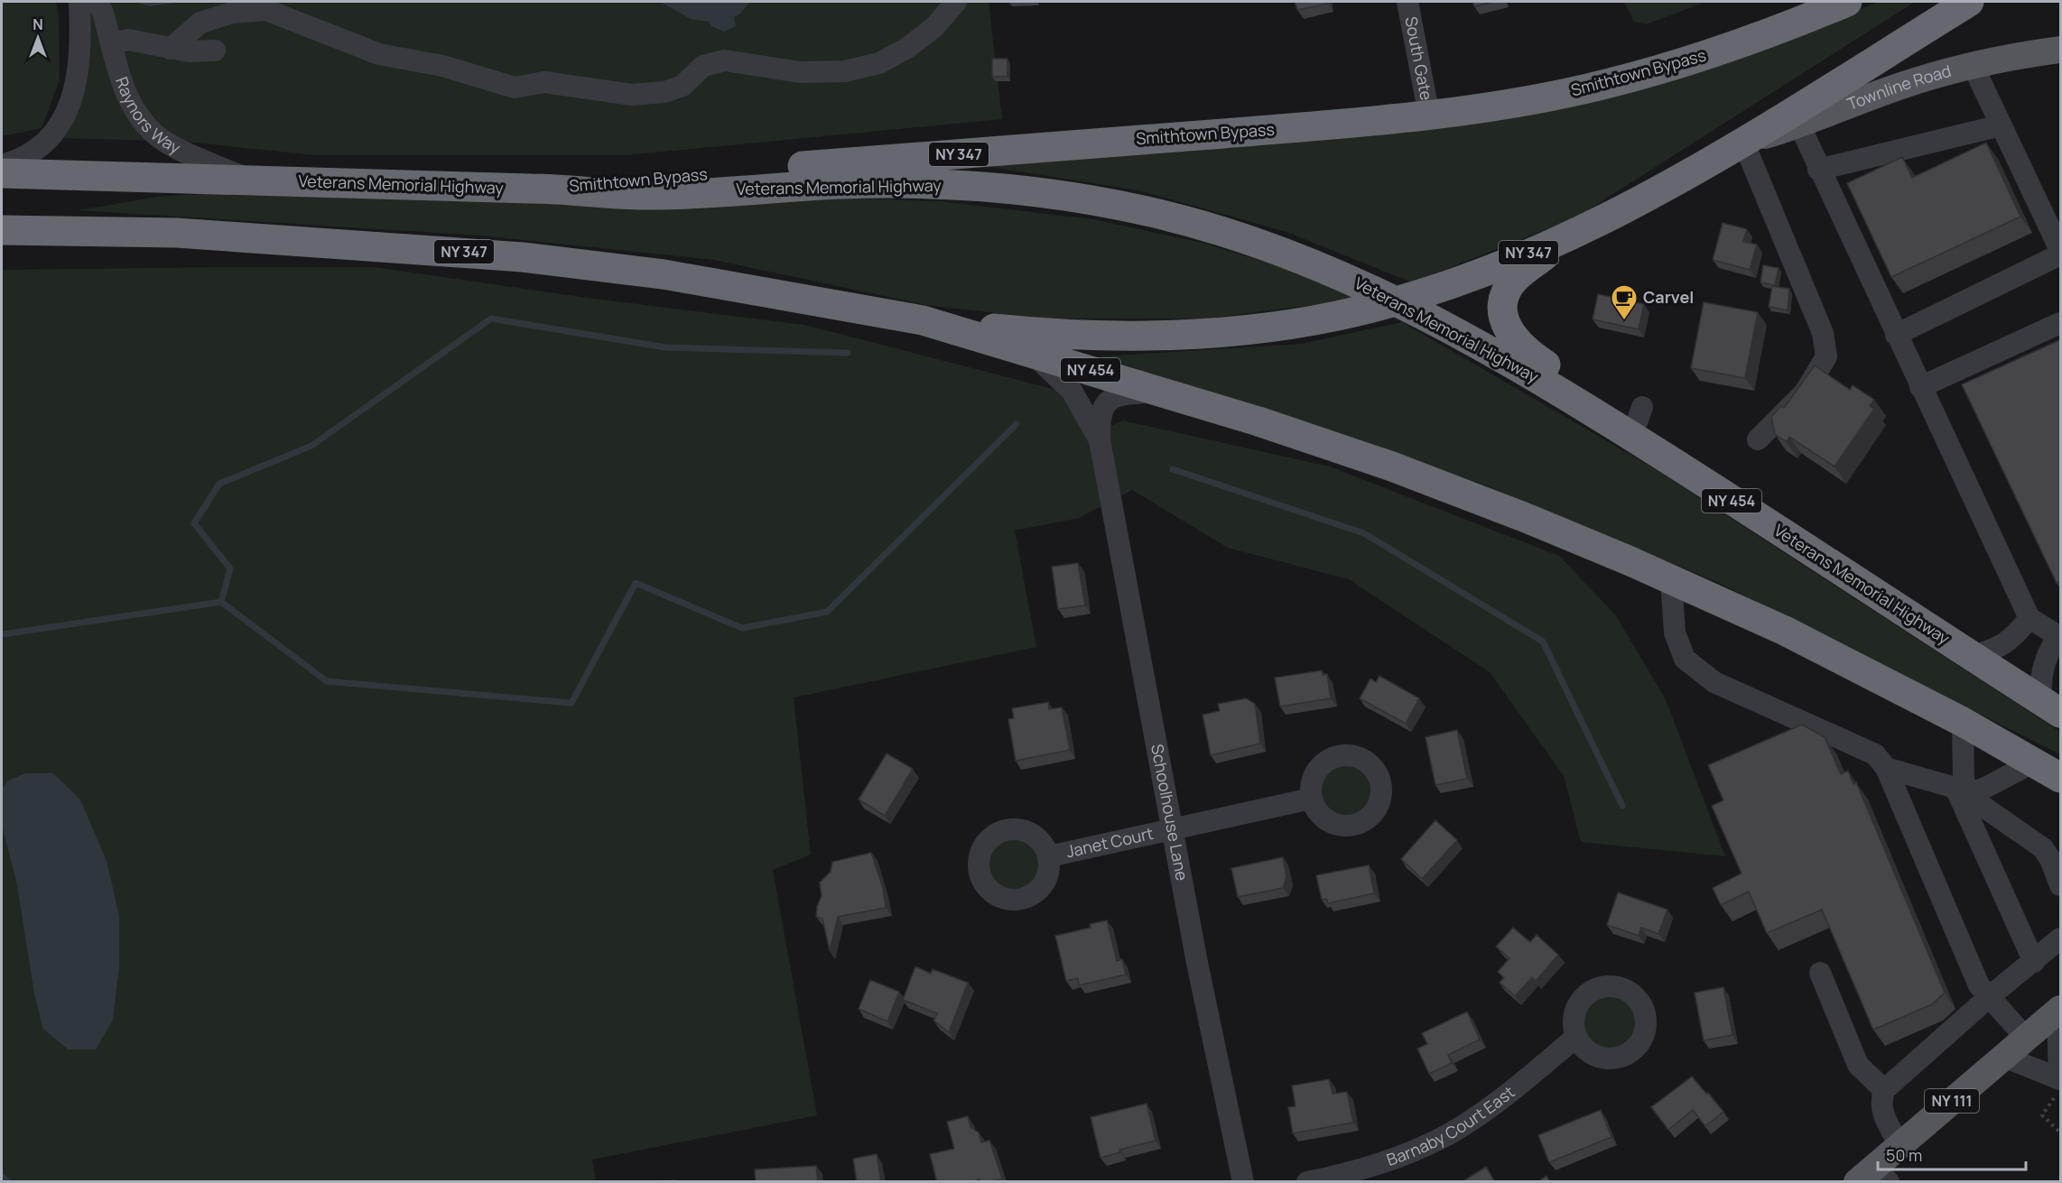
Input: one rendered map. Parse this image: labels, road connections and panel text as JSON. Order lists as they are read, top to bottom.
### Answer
{
  "streets": {
    "highway": [
      "Smithtown Bypass",
      "NY 347",
      "Veterans Memorial Highway",
      "NY 454"
    ],
    "main road": ["Townline Road", "NY 111"],
    "street": [
      "South Gate",
      "Raynors Way",
      "Schoolhouse Lane",
      "Janet Court",
      "Barnaby Court East"
    ]
  },
  "crossings": [
    ["South Gate", "Smithtown Bypass"],
    ["Smithtown Bypass", "Veterans Memorial Highway"],
    ["Townline Road", "NY 347"],
    ["Raynors Way", "Veterans Memorial Highway"],
    ["NY 347", "Veterans Memorial Highway"],
    ["NY 347", "NY 454"],
    ["NY 454", "Schoolhouse Lane"],
    ["Schoolhouse Lane", "Janet Court"]
  ],
  "places": {
    "cafe": ["Carvel"]
  },
  "scale_bar": "50 m",
  "north": "top"
}
